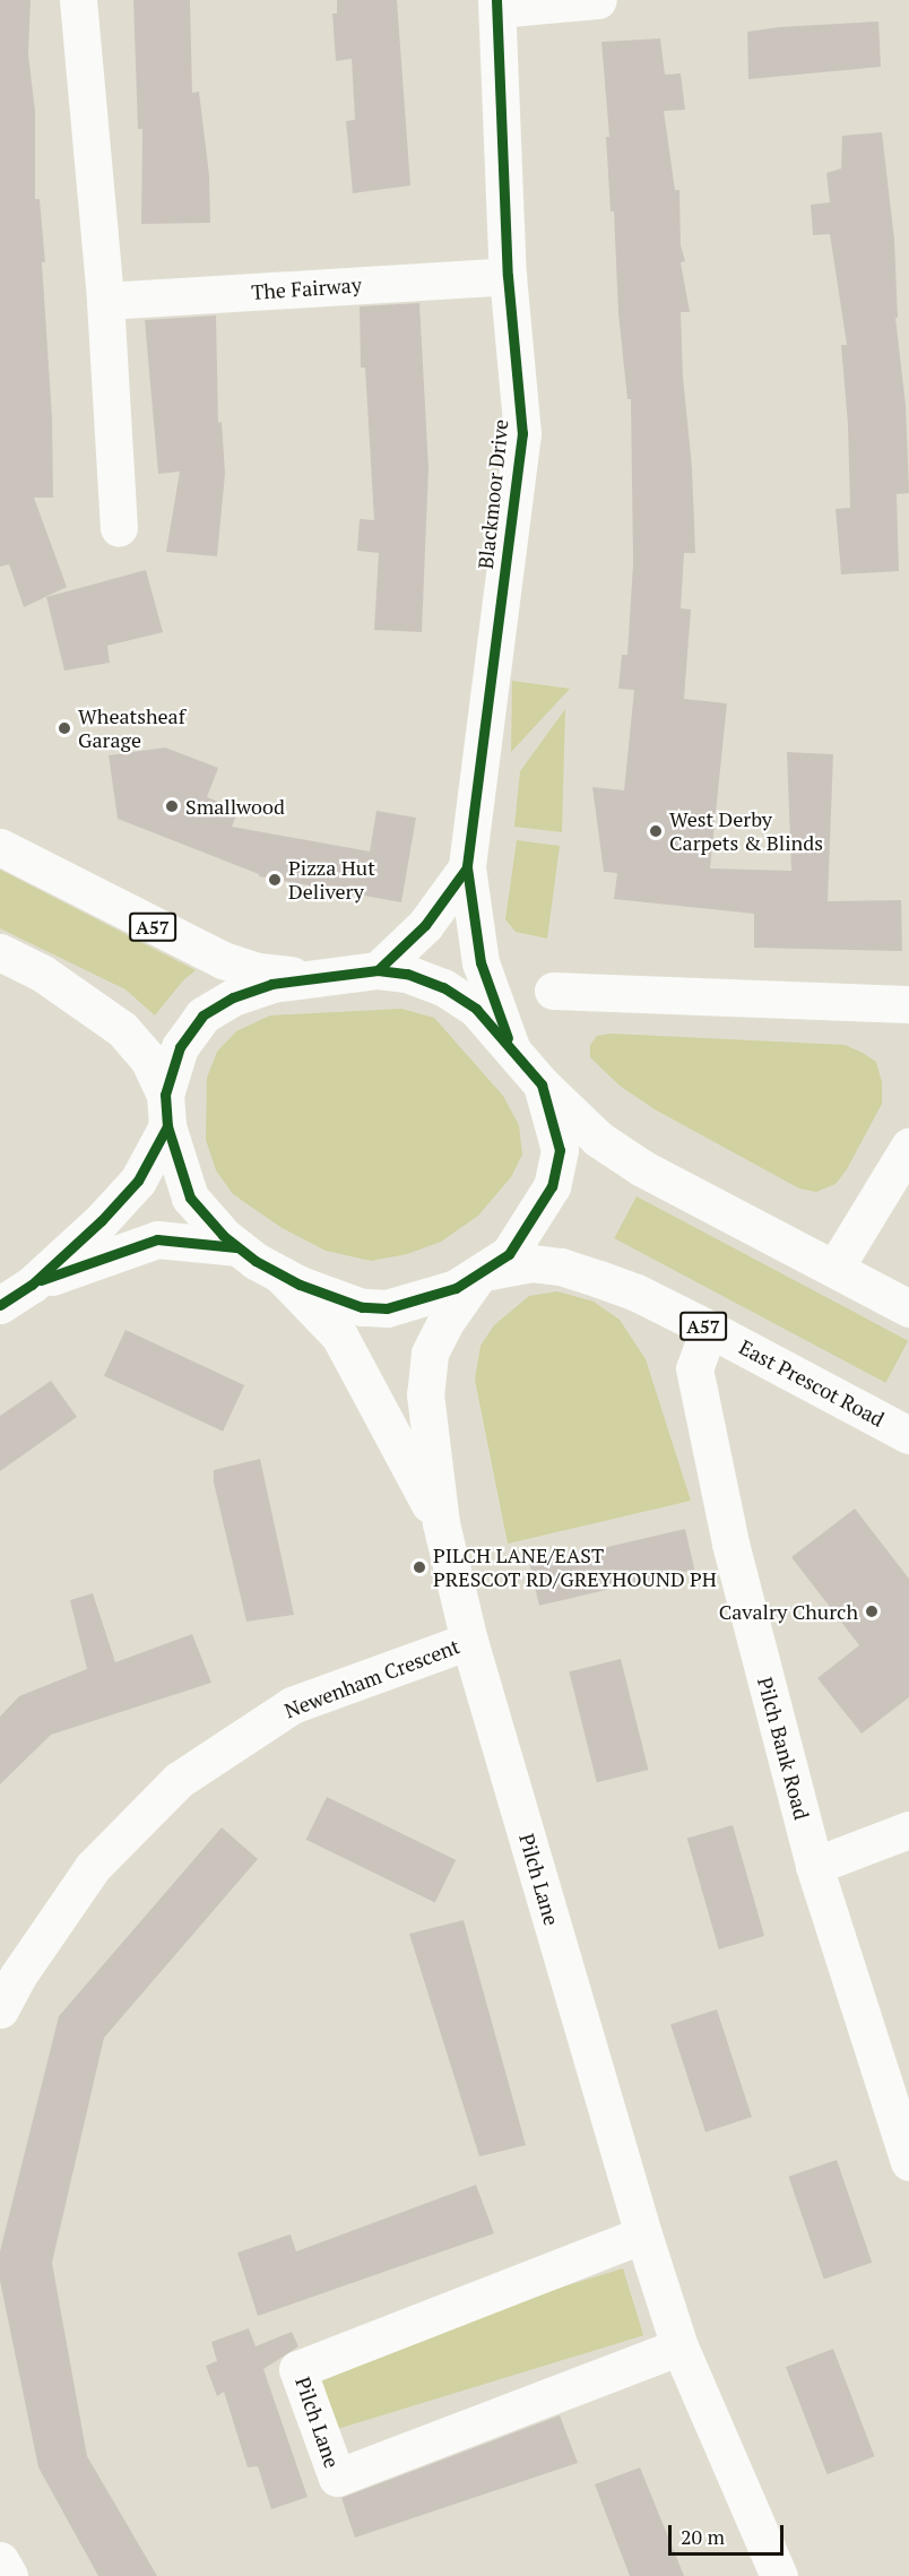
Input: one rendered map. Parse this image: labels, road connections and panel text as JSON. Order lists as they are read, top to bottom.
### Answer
{
  "streets": {
    "main road": [
      "The Fairway",
      "Blackmoor Drive",
      "A57",
      "East Prescot Road",
      "Newenham Crescent",
      "Pilch Bank Road",
      "Pilch Lane"
    ]
  },
  "crossings": [
    ["The Fairway", "Blackmoor Drive"],
    ["Blackmoor Drive", "A57"],
    ["A57", "East Prescot Road"],
    ["A57", "Pilch Lane"],
    ["East Prescot Road", "Pilch Bank Road"],
    ["East Prescot Road", "Pilch Lane"],
    ["Newenham Crescent", "Pilch Lane"]
  ],
  "places": [
    "Wheatsheaf Garage",
    "Smallwood",
    "West Derby Carpets & Blinds",
    "Pizza Hut Delivery",
    "PILCH LANE/EAST PRESCOT RD/GREYHOUND PH",
    "Cavalry Church"
  ],
  "scale_bar": "20 m"
}
